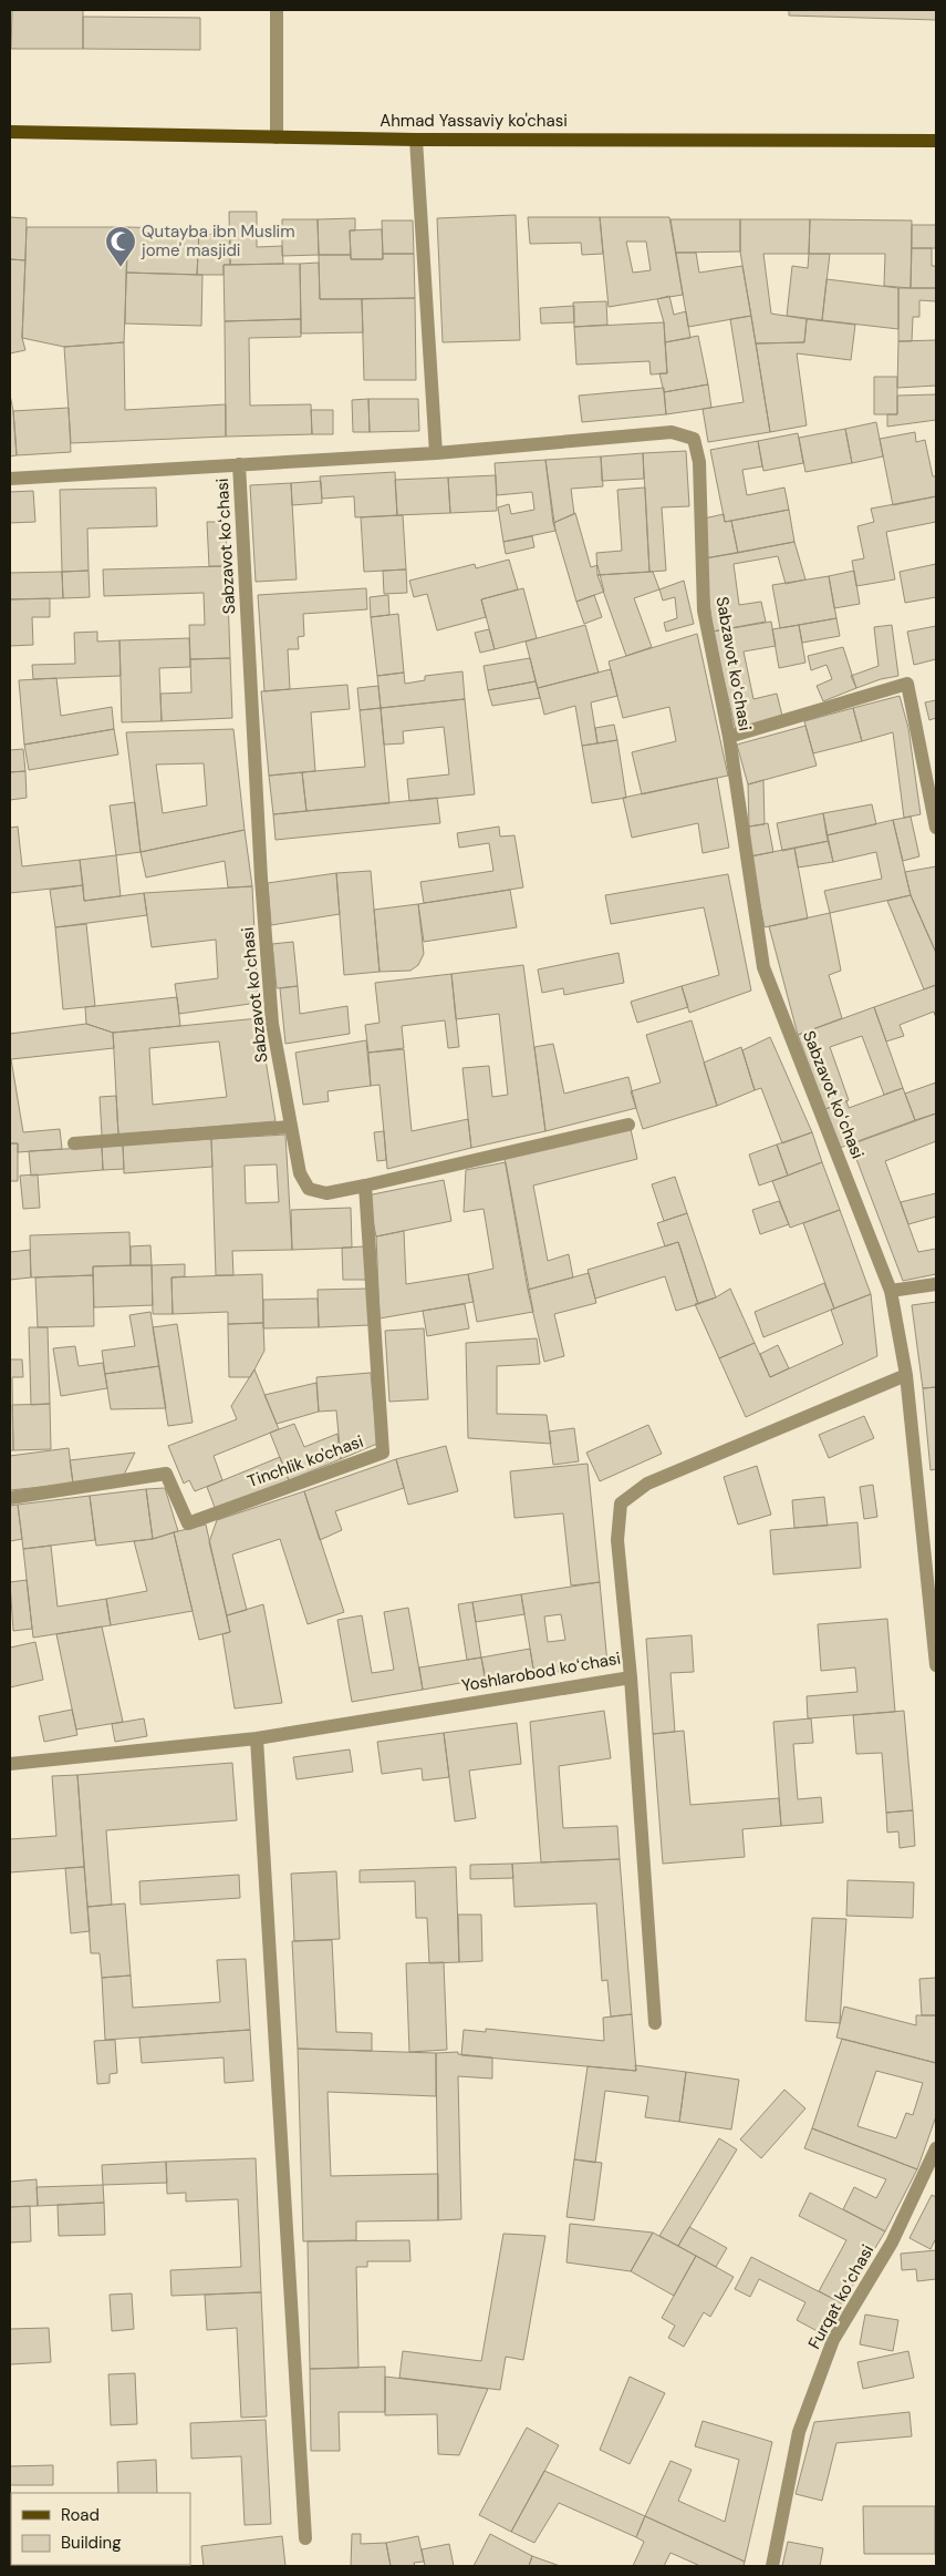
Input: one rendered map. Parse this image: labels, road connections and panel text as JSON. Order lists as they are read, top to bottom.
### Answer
{
  "streets": {
    "main road": ["Ahmad Yassaviy ko'chasi"],
    "street": [
      "Sabzavot koʻchasi",
      "Tinchlik ko'chasi",
      "Yoshlarobod koʻchasi",
      "Furqat koʻchasi"
    ]
  },
  "crossings": [
    ["Sabzavot koʻchasi", "Tinchlik ko'chasi"]
  ],
  "places": {
    "mosque": ["Qutayba ibn Muslim jome' masjidi"]
  },
  "legend": ["Road", "Building"]
}
